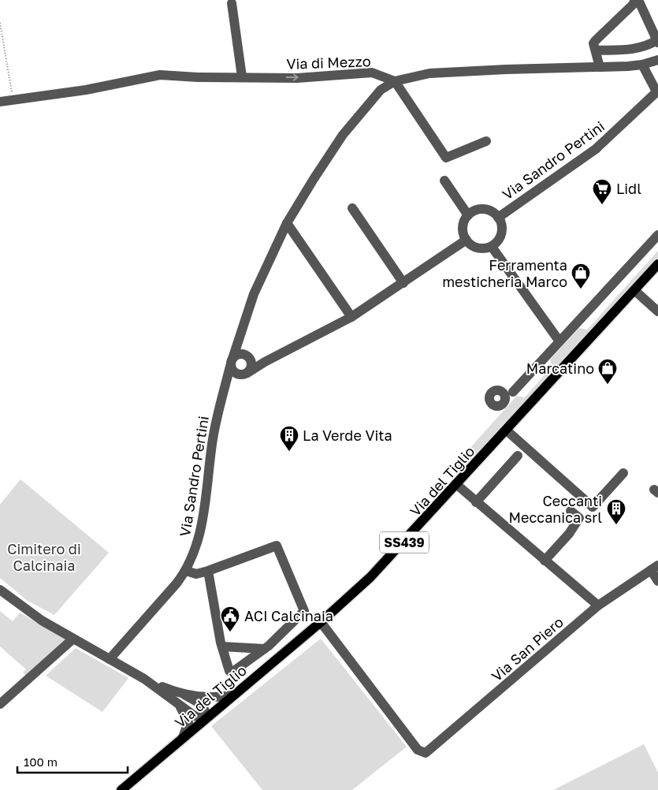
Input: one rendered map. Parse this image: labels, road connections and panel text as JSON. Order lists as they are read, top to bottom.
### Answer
{
  "streets": {
    "main road": ["Via del Tiglio", "SS439"],
    "street": ["Via di Mezzo", "Via Sandro Pertini", "Via San Piero"]
  },
  "crossings": [
    ["Via di Mezzo", "Via Sandro Pertini"],
    ["Via del Tiglio", "Via San Piero"]
  ],
  "one_way": ["Via di Mezzo"],
  "parks": ["Cimitero di Calcinaia"],
  "places": {
    "supermarket": ["Lidl"],
    "shop": ["Ferramenta mesticheria Marco", "Marcatino"],
    "building": ["La Verde Vita", "Ceccanti Meccanica srl"],
    "public building": ["ACI Calcinaia"]
  },
  "scale_bar": "100 m"
}
